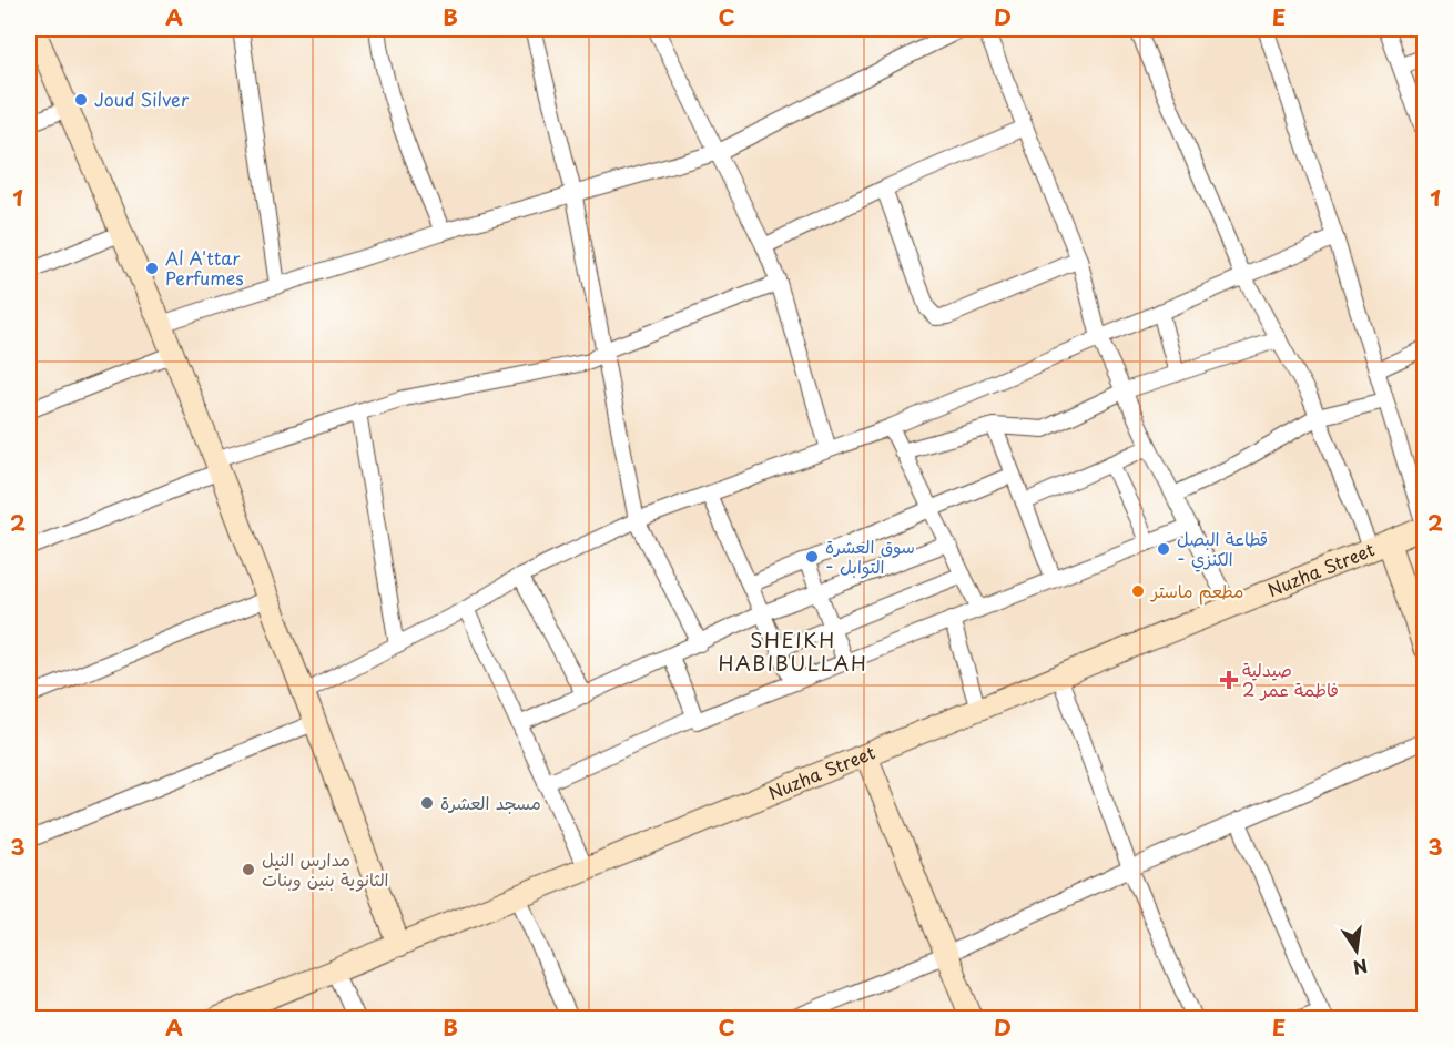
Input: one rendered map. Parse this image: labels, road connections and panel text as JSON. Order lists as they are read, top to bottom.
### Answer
{
  "streets": {
    "street": ["Nuzha Street"]
  },
  "districts": ["SHEIKH HABIBULLAH"],
  "places": {
    "other": [
      "Joud Silver",
      "Al A'ttar Perfumes",
      "قطاعة البصل - الكنزي",
      "سوق العشرة - التوابل",
      "مطعم ماستر",
      "مسجد العشرة",
      "مدارس النيل الثانوية بنين وبنات"
    ],
    "health": ["صيدلية فاطمة عمر 2"]
  },
  "north": "bottom",
  "grid": {
    "columns": [
      "A",
      "B",
      "C",
      "D",
      "E"
    ],
    "rows": ["1", "2", "3"]
  }
}
